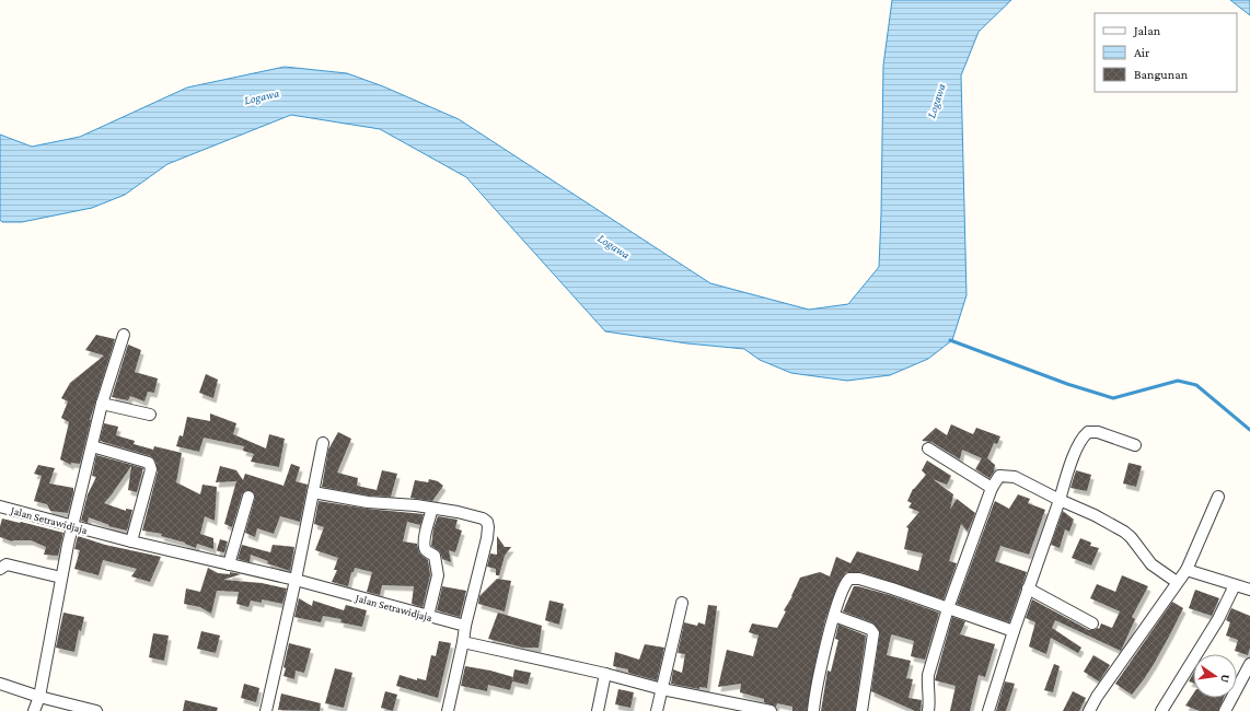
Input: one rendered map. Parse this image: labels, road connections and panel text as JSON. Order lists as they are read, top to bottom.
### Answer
{
  "streets": {
    "street": ["Jalan Setrawidjaja"]
  },
  "water": ["Logawa"],
  "legend": ["Jalan", "Air", "Bangunan"],
  "north": "right"
}
